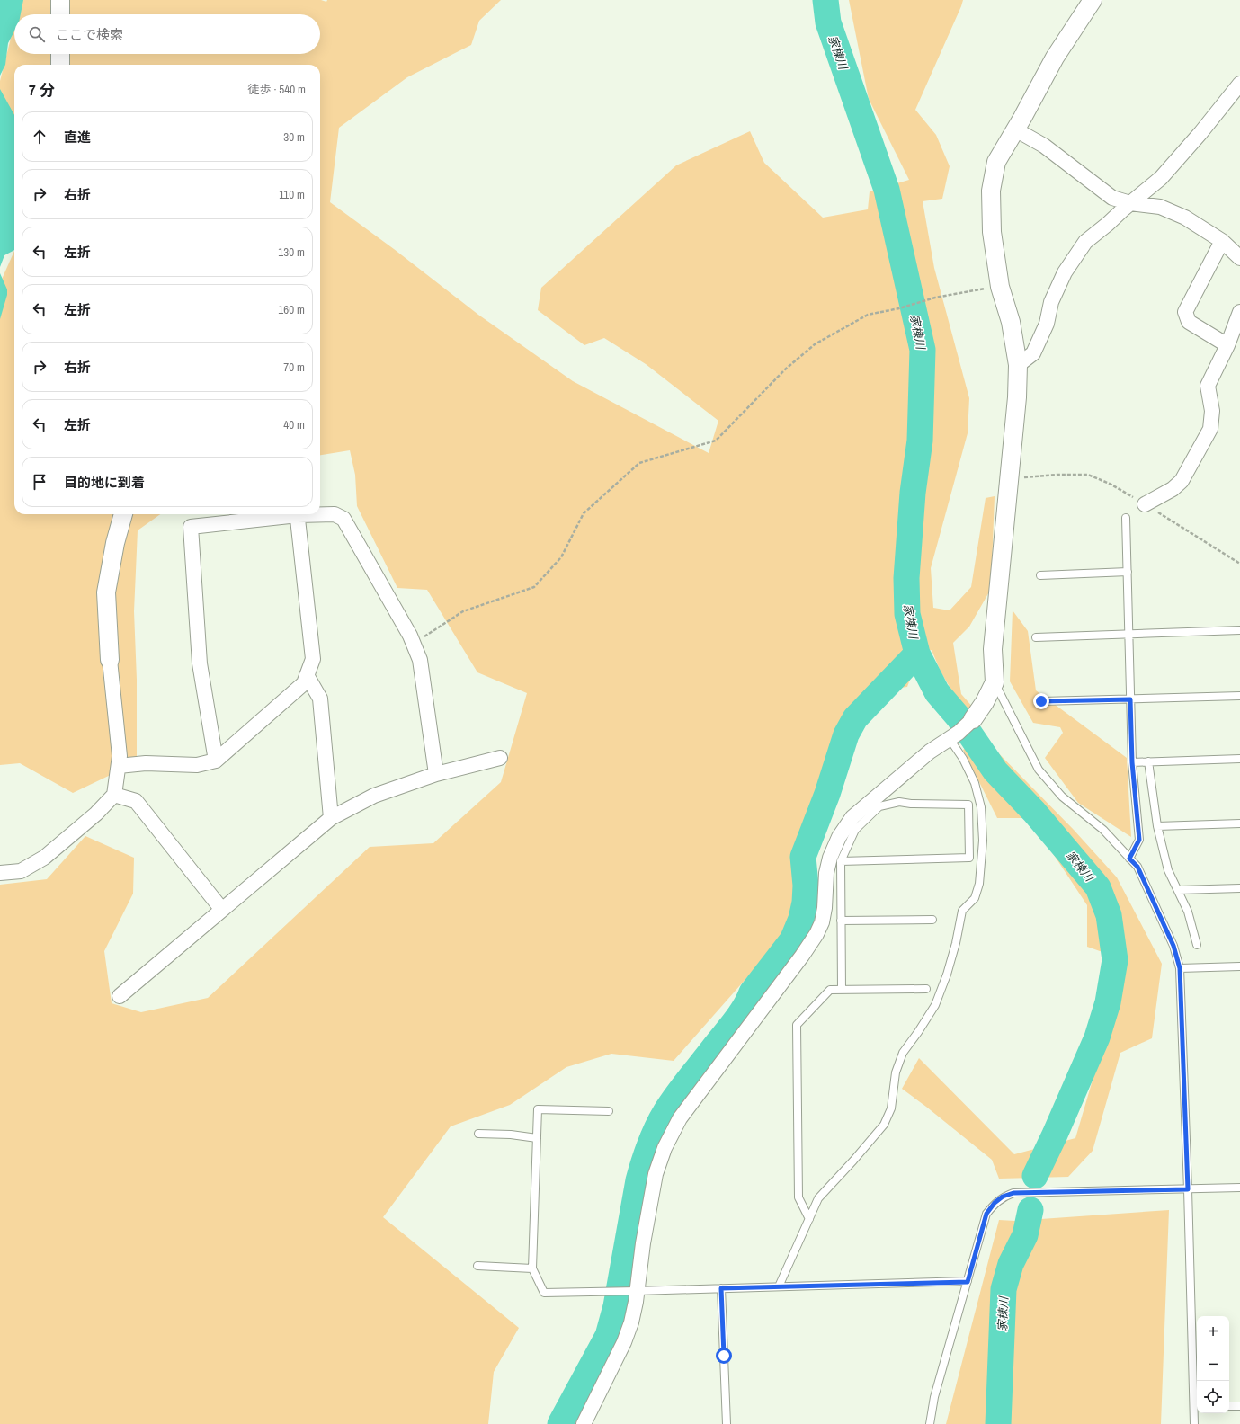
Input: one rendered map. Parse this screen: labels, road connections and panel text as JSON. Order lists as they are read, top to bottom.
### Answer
{
  "water": ["家棟川"],
  "page": {
    "search": "ここで検索",
    "heading": ["7 分", "徒歩 · 540 m"],
    "list": [
      ["直進", "30 m"],
      ["右折", "110 m"],
      ["左折", "130 m"],
      ["左折", "160 m"],
      ["右折", "70 m"],
      ["左折", "40 m"],
      "目的地に到着"
    ],
    "map_buttons": ["+", "−"]
  }
}
